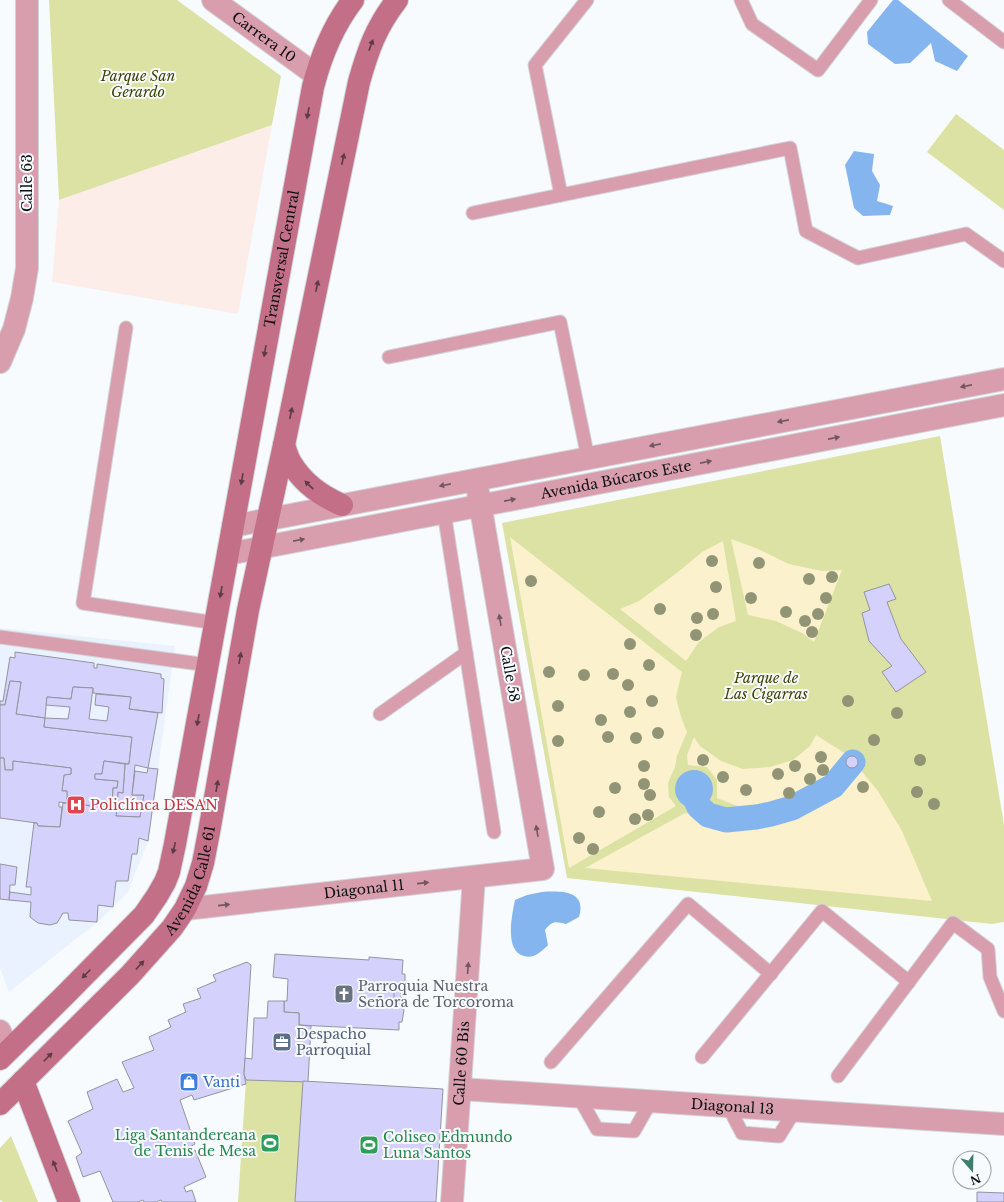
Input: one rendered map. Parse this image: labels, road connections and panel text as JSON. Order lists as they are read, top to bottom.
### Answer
{
  "streets": {
    "main road": ["Transversal Central", "Avenida Calle 61"],
    "street": [
      "Carrera 10",
      "Calle 63",
      "Avenida Búcaros Este",
      "Calle 58",
      "Diagonal 11",
      "Calle 60 Bis",
      "Diagonal 13"
    ]
  },
  "crossings": [
    ["Carrera 10", "Transversal Central"],
    ["Transversal Central", "Avenida Búcaros Este"],
    ["Transversal Central", "Avenida Calle 61"],
    ["Avenida Búcaros Este", "Calle 58"],
    ["Avenida Búcaros Este", "Avenida Calle 61"],
    ["Calle 58", "Diagonal 11"],
    ["Avenida Calle 61", "Diagonal 11"],
    ["Diagonal 11", "Calle 60 Bis"],
    ["Calle 60 Bis", "Diagonal 13"]
  ],
  "one_way": ["Calle 58", "Diagonal 11", "Calle 60 Bis"],
  "parks": ["Parque San Gerardo", "Parque de Las Cigarras"],
  "places": {
    "hospital": ["Policlínca DESAN"],
    "church": ["Parroquia Nuestra Señora de Torcoroma"],
    "office": ["Despacho Parroquial"],
    "shop": ["Vanti"],
    "sports": ["Liga Santandereana de Tenis de Mesa", "Coliseo Edmundo Luna Santos"]
  },
  "north": "bottom"
}
